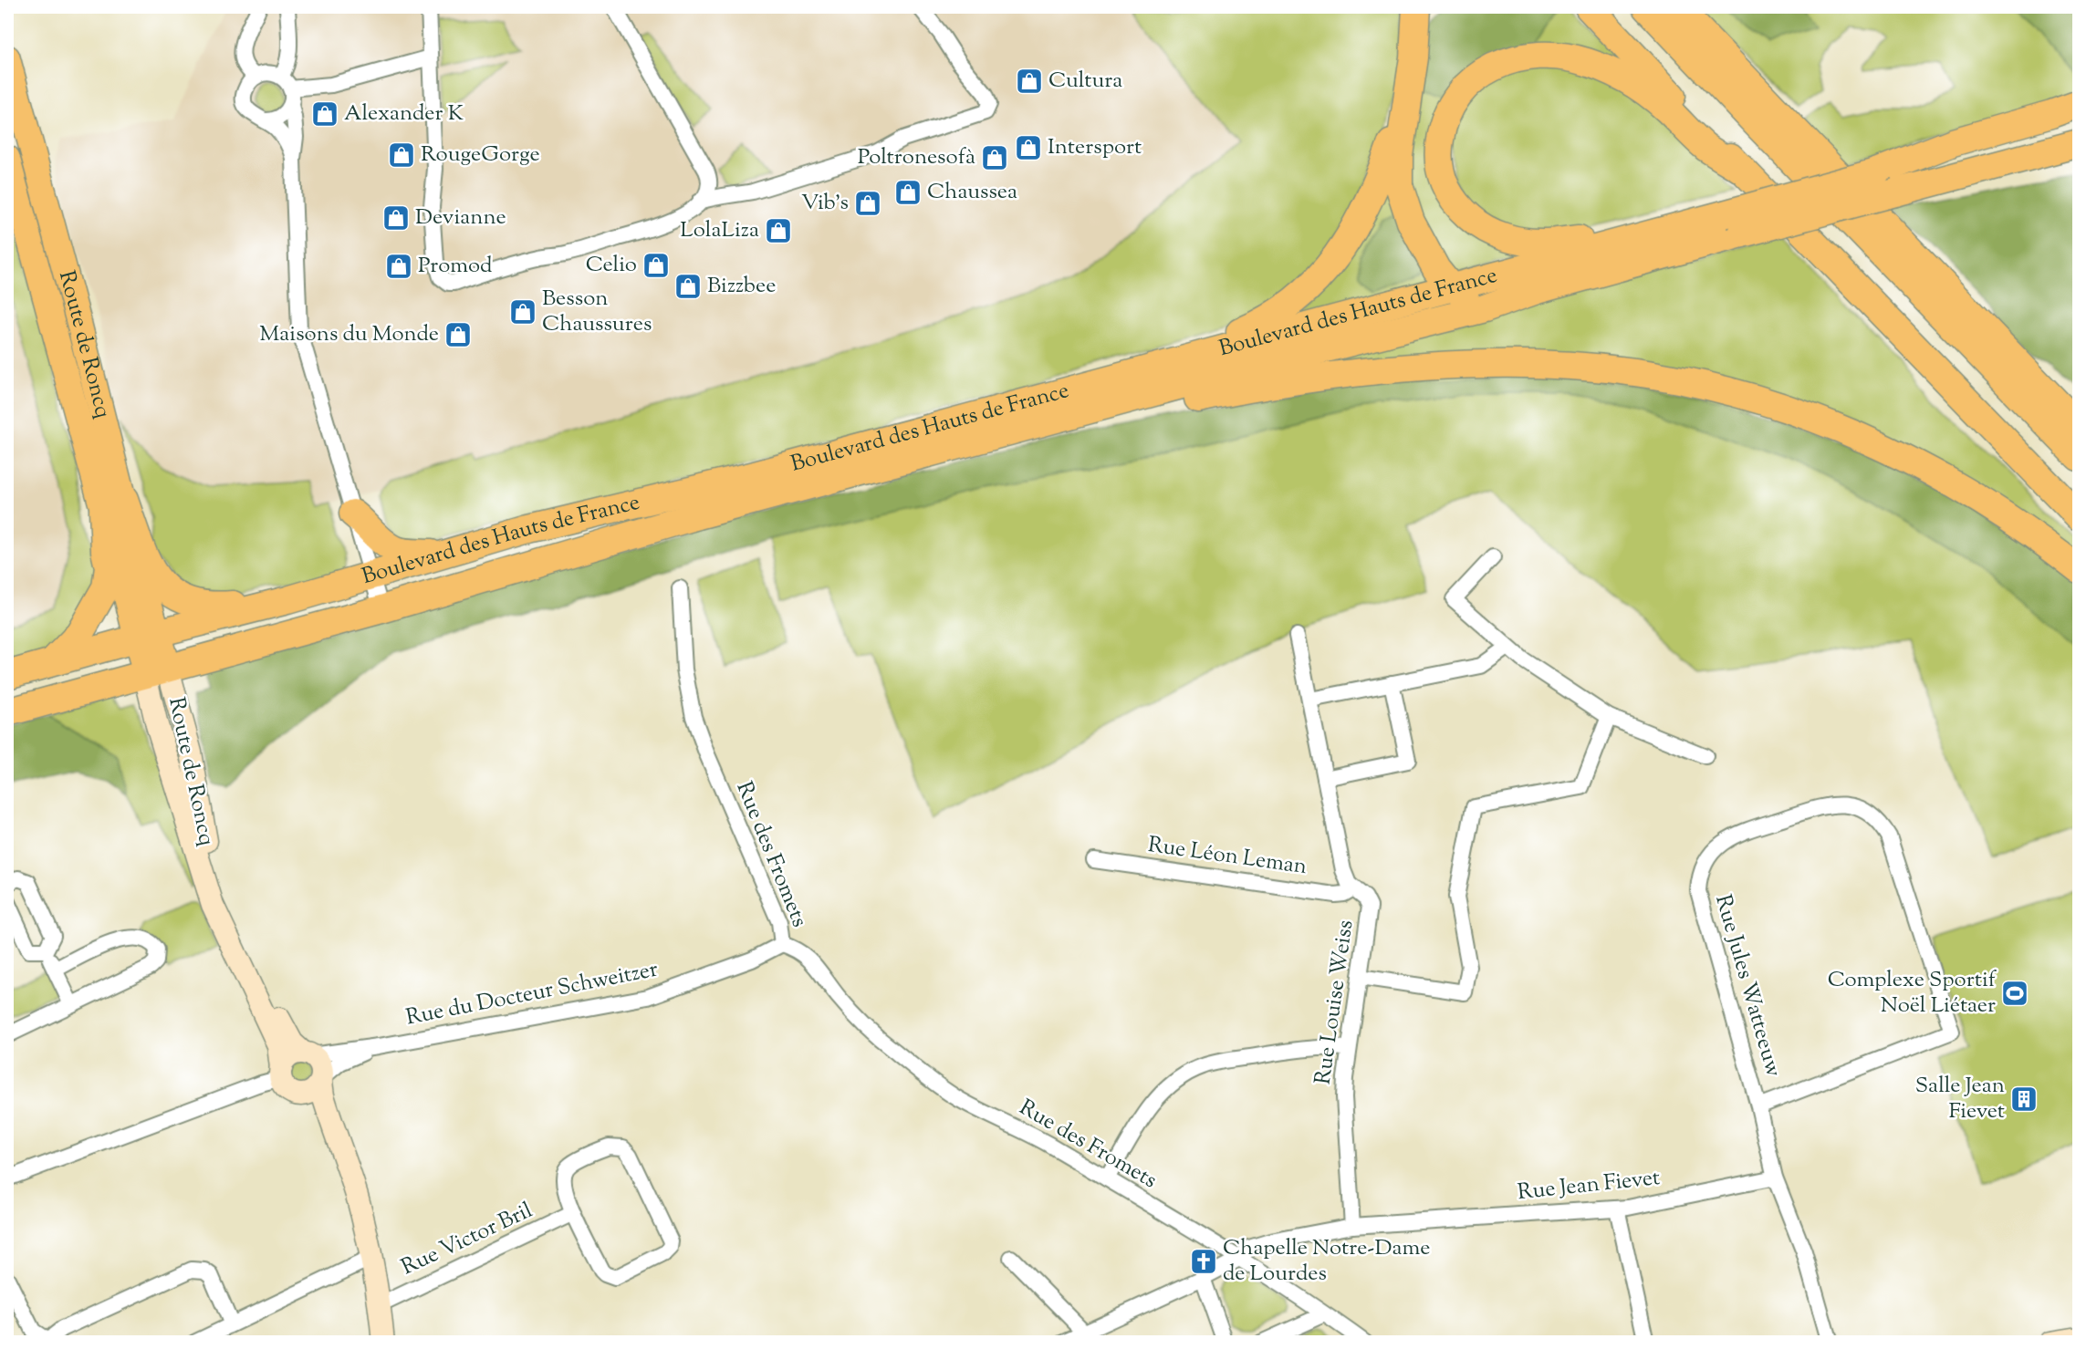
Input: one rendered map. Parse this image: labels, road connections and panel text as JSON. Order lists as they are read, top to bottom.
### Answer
{
  "streets": {
    "highway": ["Boulevard des Hauts de France"],
    "main road": ["Route de Roncq"],
    "street": [
      "Rue des Fromets",
      "Rue Léon Leman",
      "Rue Jules Watteeuw",
      "Rue du Docteur Schweitzer",
      "Rue Louise Weiss",
      "Rue Jean Fievet",
      "Rue Victor Bril"
    ]
  },
  "crossings": [
    ["Boulevard des Hauts de France", "Route de Roncq"],
    ["Rue des Fromets", "Rue du Docteur Schweitzer"],
    ["Rue des Fromets", "Rue Jean Fievet"],
    ["Rue Léon Leman", "Rue Louise Weiss"],
    ["Rue Jules Watteeuw", "Rue Jean Fievet"],
    ["Rue Louise Weiss", "Rue Jean Fievet"]
  ],
  "places": {
    "shop": [
      "Cultura",
      "Alexander K",
      "Intersport",
      "RougeGorge",
      "Poltronesofà",
      "Chaussea",
      "Vib's",
      "Devianne",
      "LolaLiza",
      "Celio",
      "Promod",
      "Bizzbee",
      "Besson Chaussures",
      "Maisons du Monde"
    ],
    "sports": ["Complexe Sportif Noël Liétaer"],
    "building": ["Salle Jean Fievet"],
    "church": ["Chapelle Notre-Dame de Lourdes"]
  }
}
